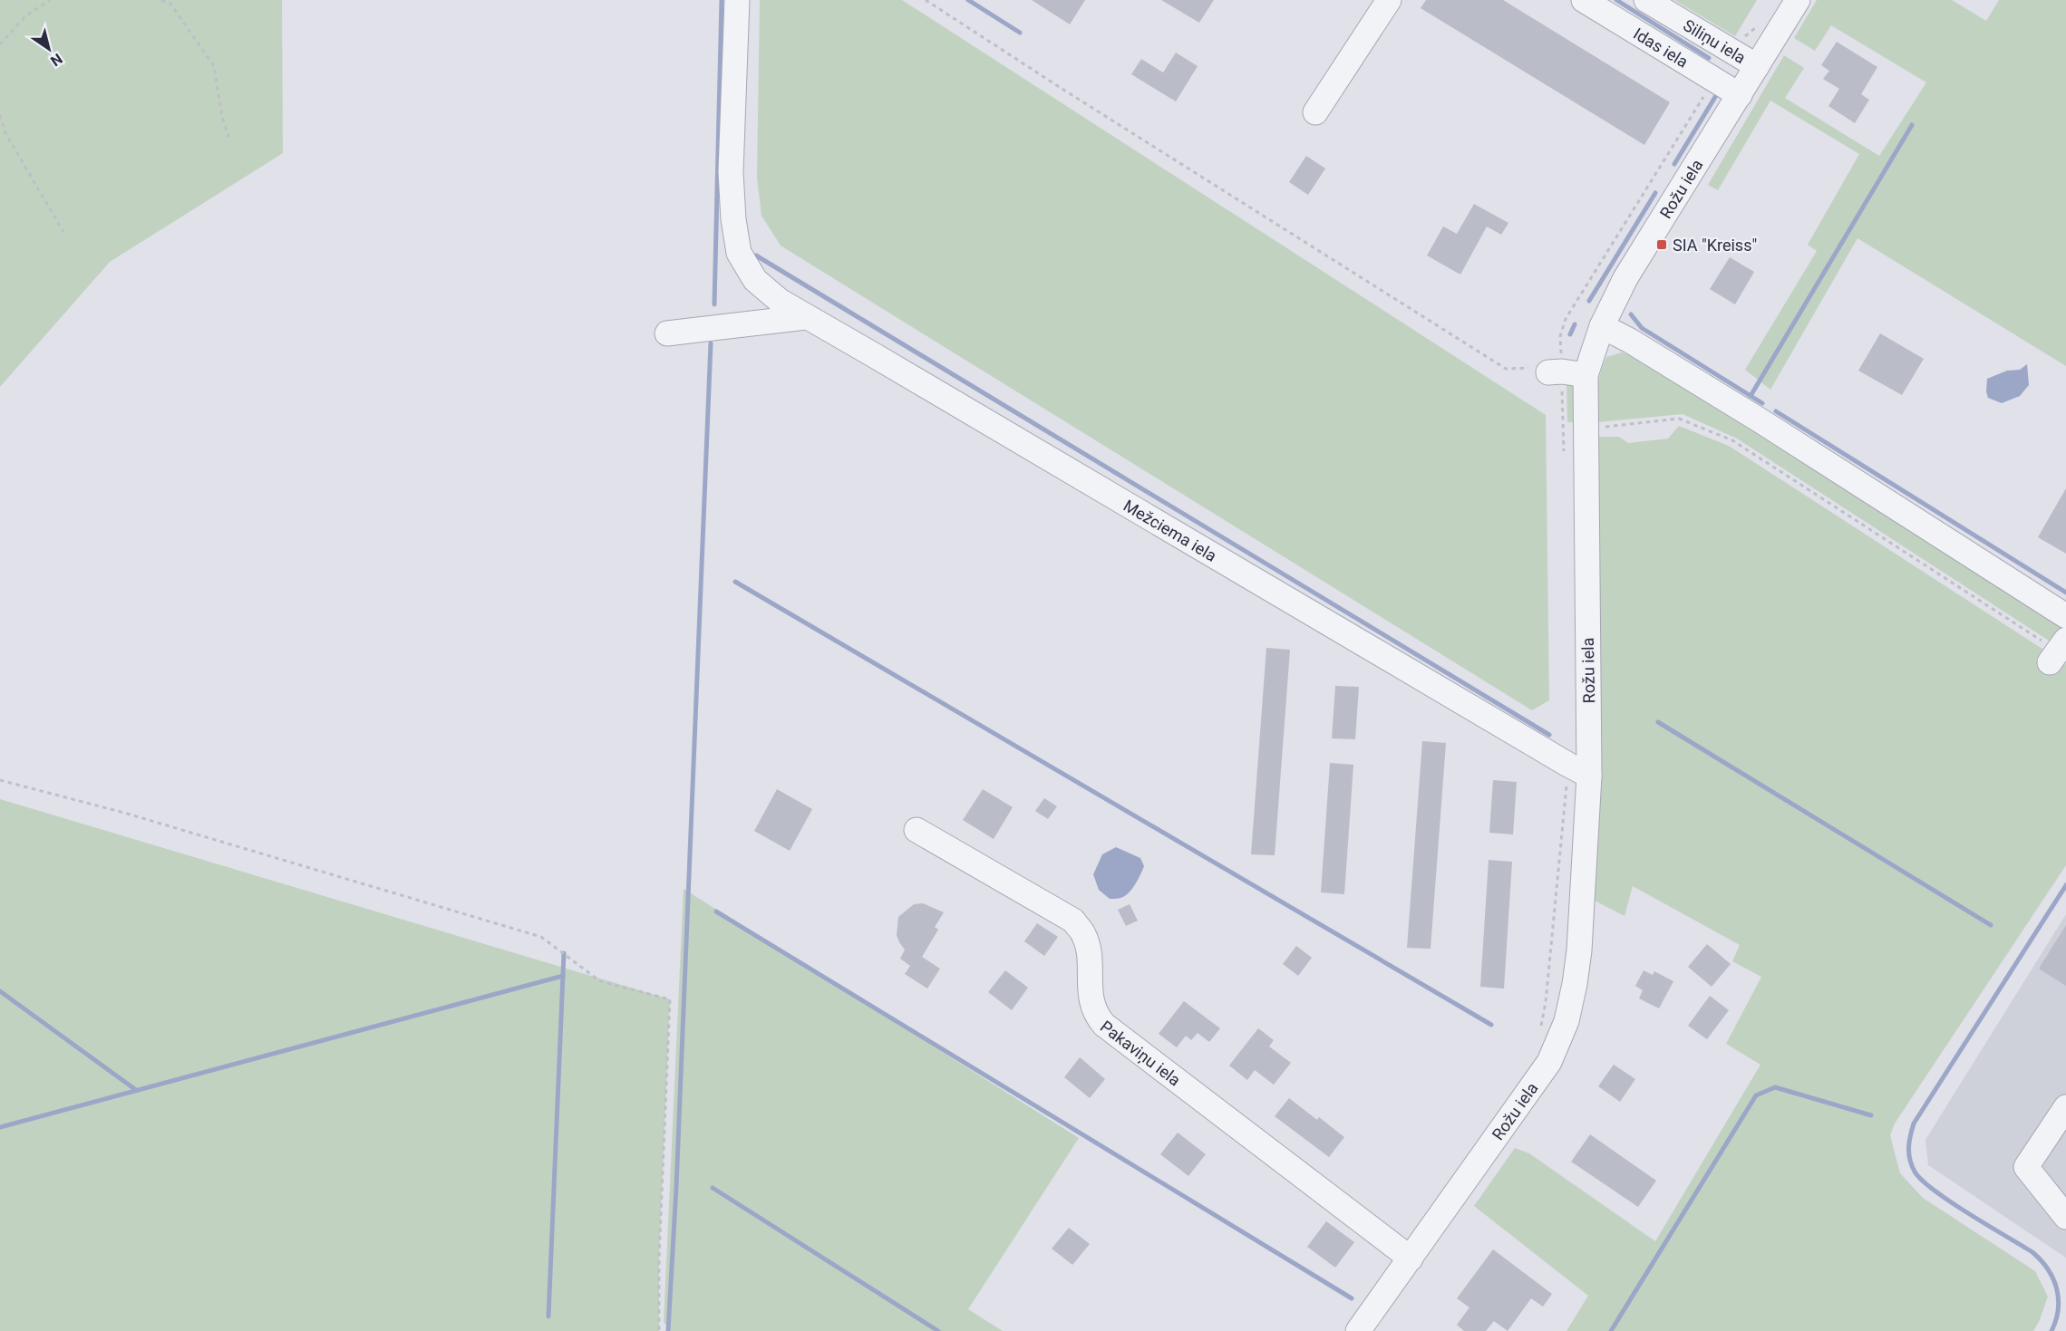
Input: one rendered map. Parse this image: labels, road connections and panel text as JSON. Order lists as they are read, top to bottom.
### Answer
{
  "streets": {
    "street": [
      "Siliņu iela",
      "Idas iela",
      "Rožu iela",
      "Mežciema iela",
      "Pakaviņu iela"
    ]
  },
  "crossings": [
    ["Siliņu iela", "Rožu iela"],
    ["Idas iela", "Rožu iela"],
    ["Rožu iela", "Mežciema iela"],
    ["Rožu iela", "Pakaviņu iela"]
  ],
  "places": {
    "transit": ["SIA \"Kreiss\""]
  },
  "north": "bottom right"
}
